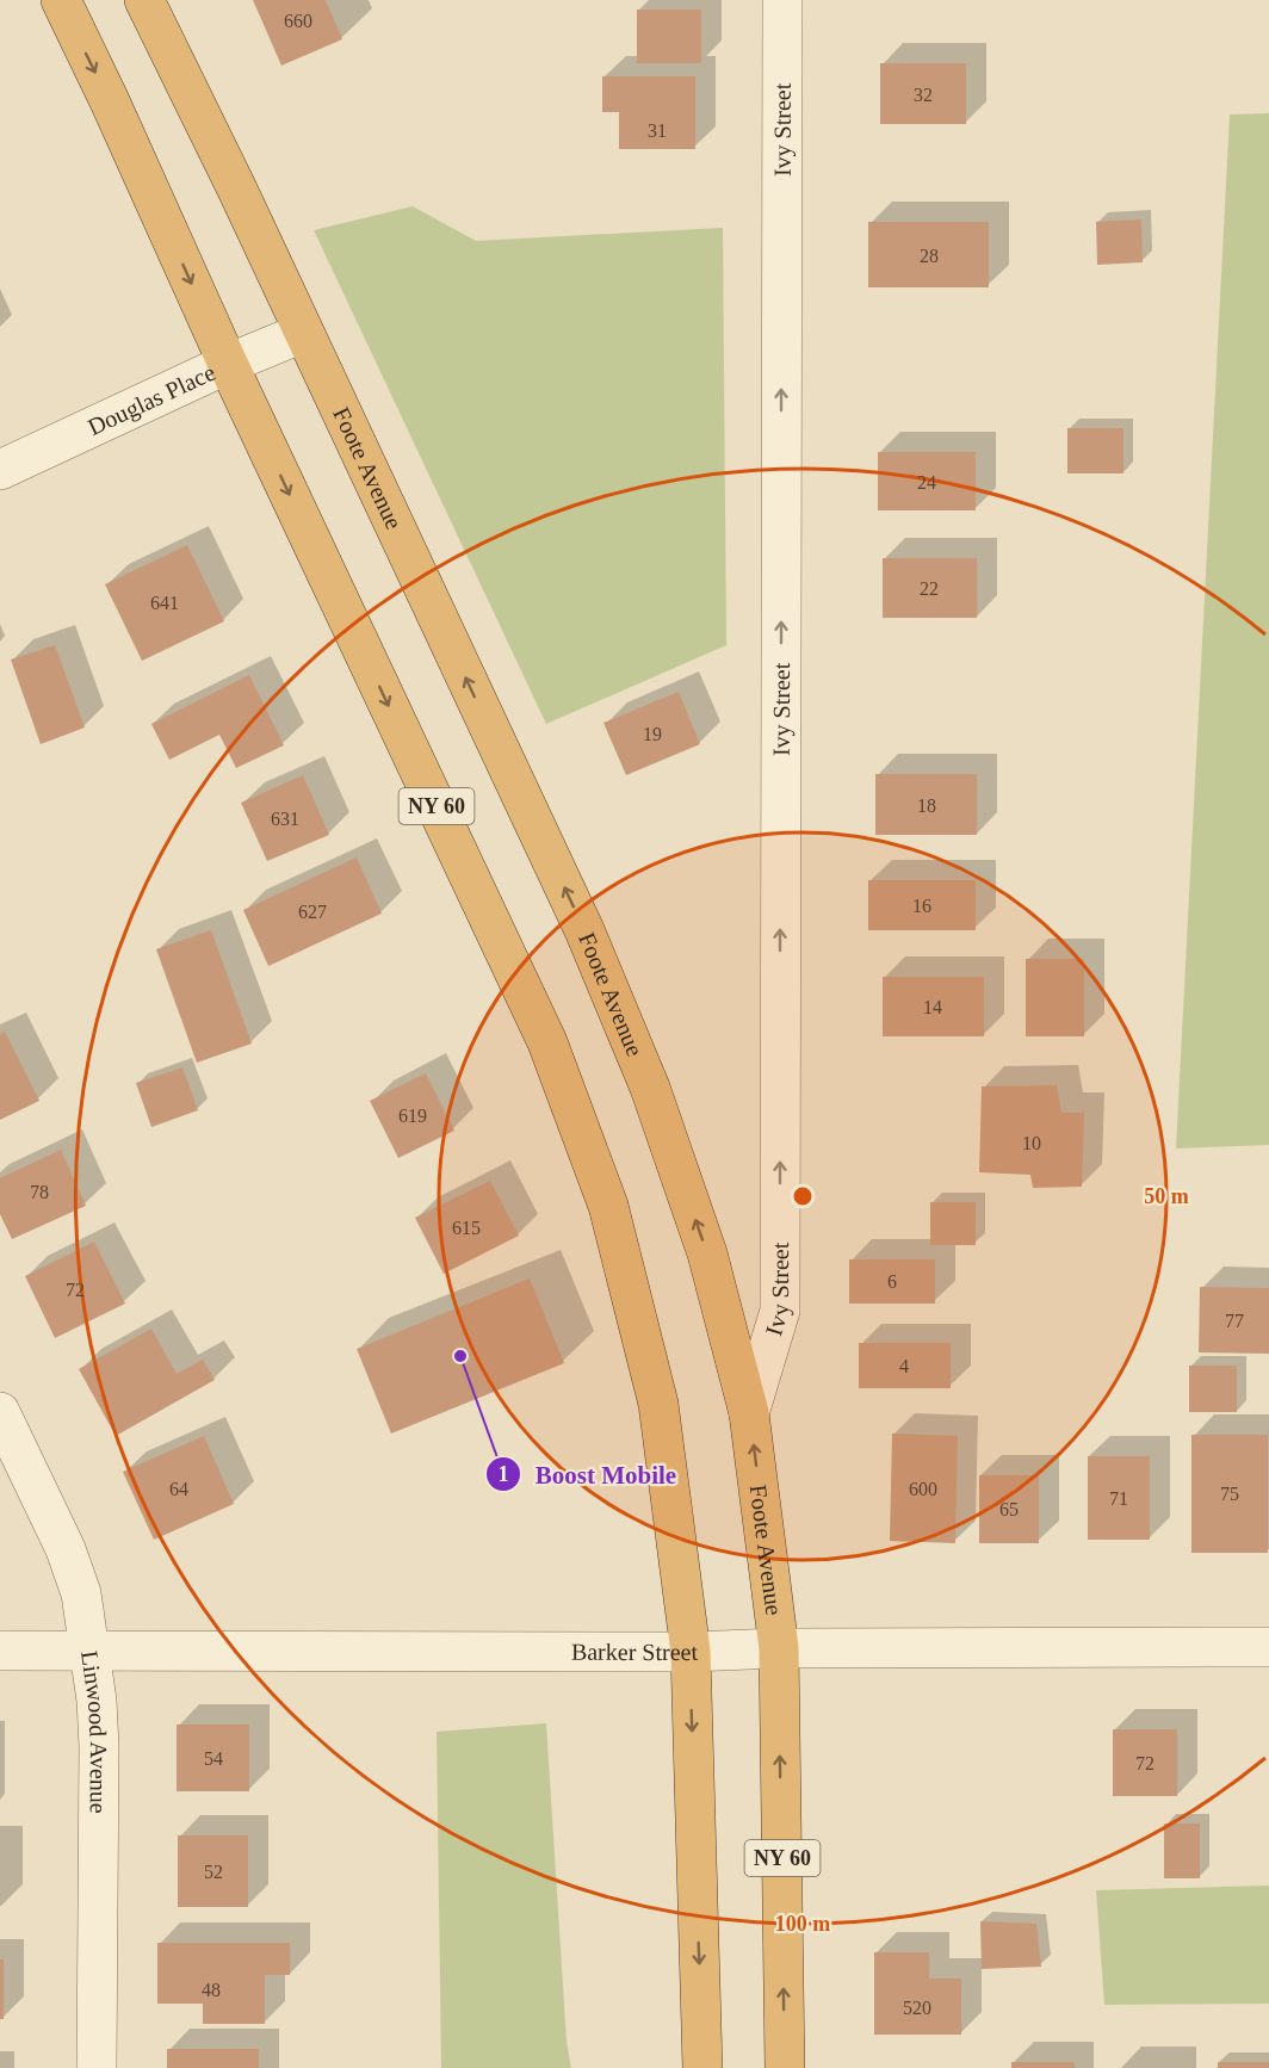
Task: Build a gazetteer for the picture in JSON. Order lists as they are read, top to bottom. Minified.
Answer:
{"streets":{"highway":["Foote Avenue","NY 60"],"street":["Ivy Street","Douglas Place","Barker Street","Linwood Avenue"]},"crossings":[["Ivy Street","Foote Avenue"],["Douglas Place","Foote Avenue"],["Douglas Place","NY 60"],["Foote Avenue","Barker Street"],["NY 60","Barker Street"],["Barker Street","Linwood Avenue"]],"one_way":["Ivy Street"],"places":["Boost Mobile"],"house_numbers":["660","32","31","28","24","22","641","19","18","631","16","627","14","619","10","78","615","6","72","77","4","64","600","75","71","65","54","72","52","48","520"],"rings":["50 m","100 m"]}
